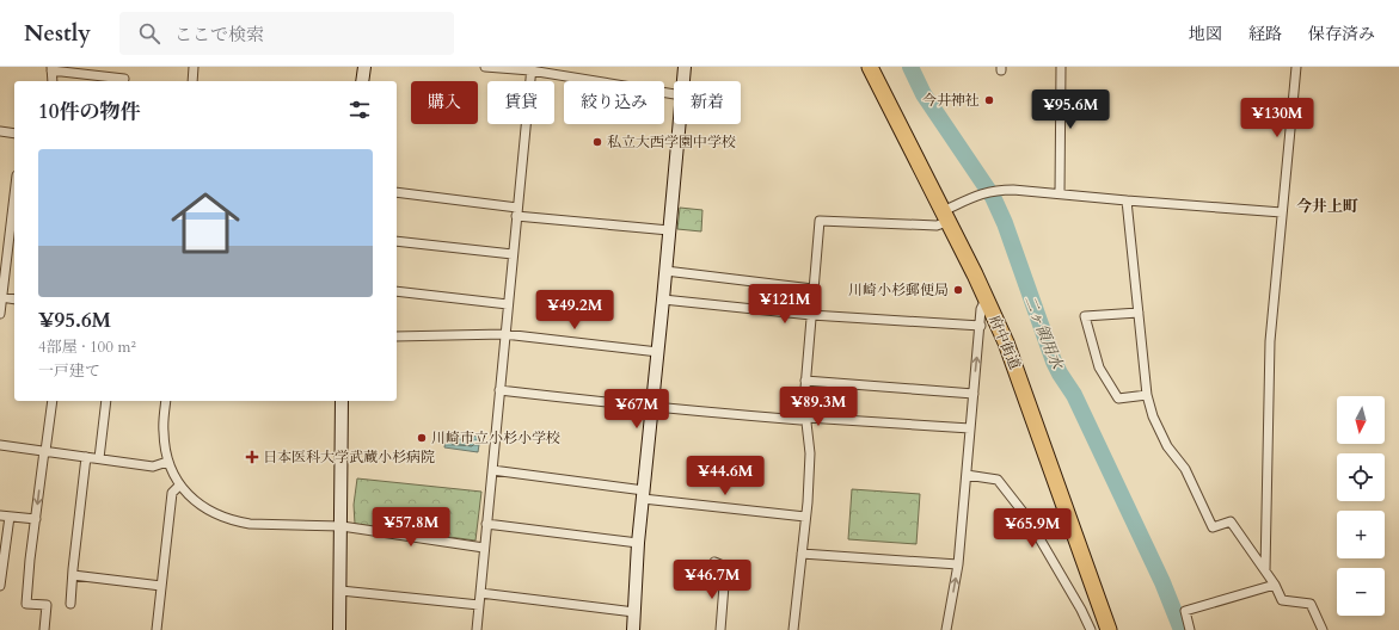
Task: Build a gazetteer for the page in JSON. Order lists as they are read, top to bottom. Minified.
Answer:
{"streets":{"highway":["府中街道"]},"districts":["今井上町"],"water":["二ヶ領用水"],"places":{"other":["今井神社","私立大西学園中学校","川崎小杉郵便局","川崎市立小杉小学校"],"health":["日本医科大学武蔵小杉病院"]},"north":"bottom","page":{"header":"Nestly","search":"ここで検索","nav":["地図","経路","保存済み"],"chip":["購入","賃貸","絞り込み","新着"],"heading":"10件の物件","price":["¥95.6M","¥130M","¥121M","¥49.2M","¥89.3M","¥67M","¥44.6M","¥57.8M","¥65.9M","¥46.7M"],"list":[{"name":"¥95.6M","note":"4部屋 · 100 m² · 一戸建て"}],"map_buttons":["+","−"]}}
